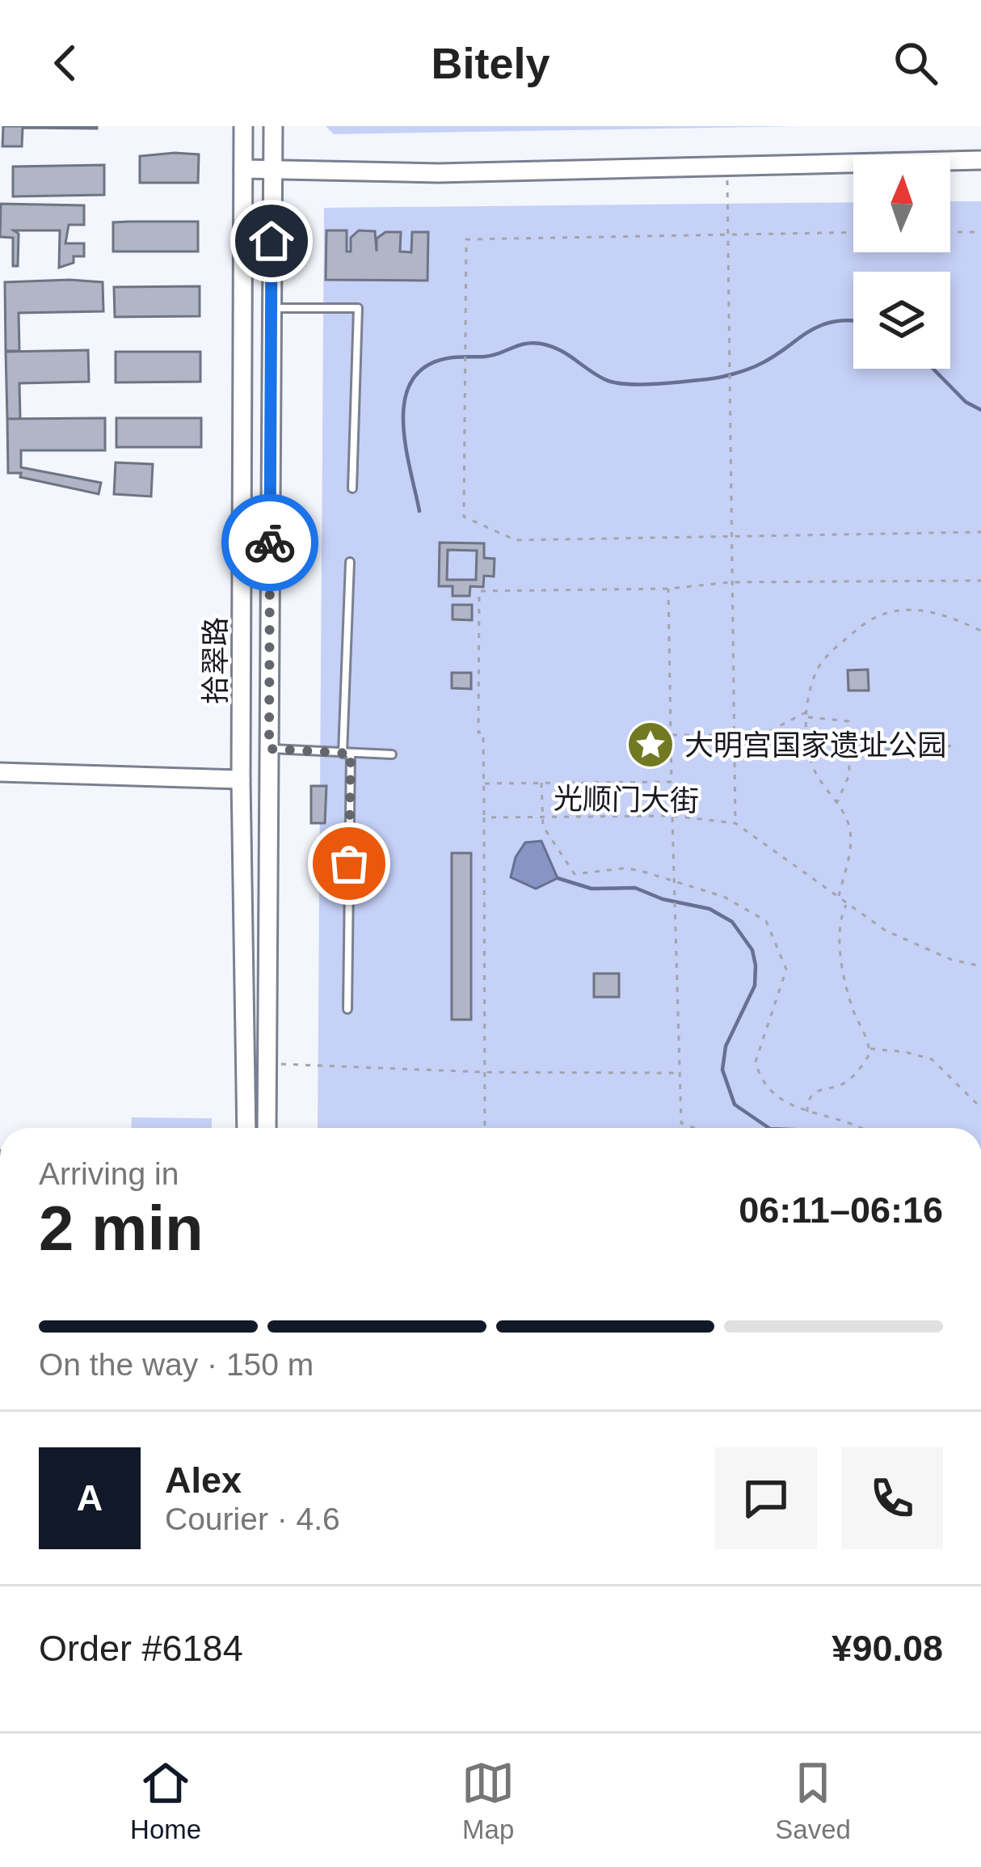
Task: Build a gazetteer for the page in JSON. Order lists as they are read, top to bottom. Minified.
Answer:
{"streets":{"main road":["拾翠路"],"path":["光顺门大街"]},"places":{"place":["大明宫国家遗址公园"]},"north":"top","page":{"header":"Bitely","heading":["2 min","Arriving in","06:11–06:16"],"panel":["Alex","Courier · 4.6","Order #6184","¥90.08"],"bar":"On the way · 150 m","round":"A","tabs":["Home","Map","Saved"]}}
